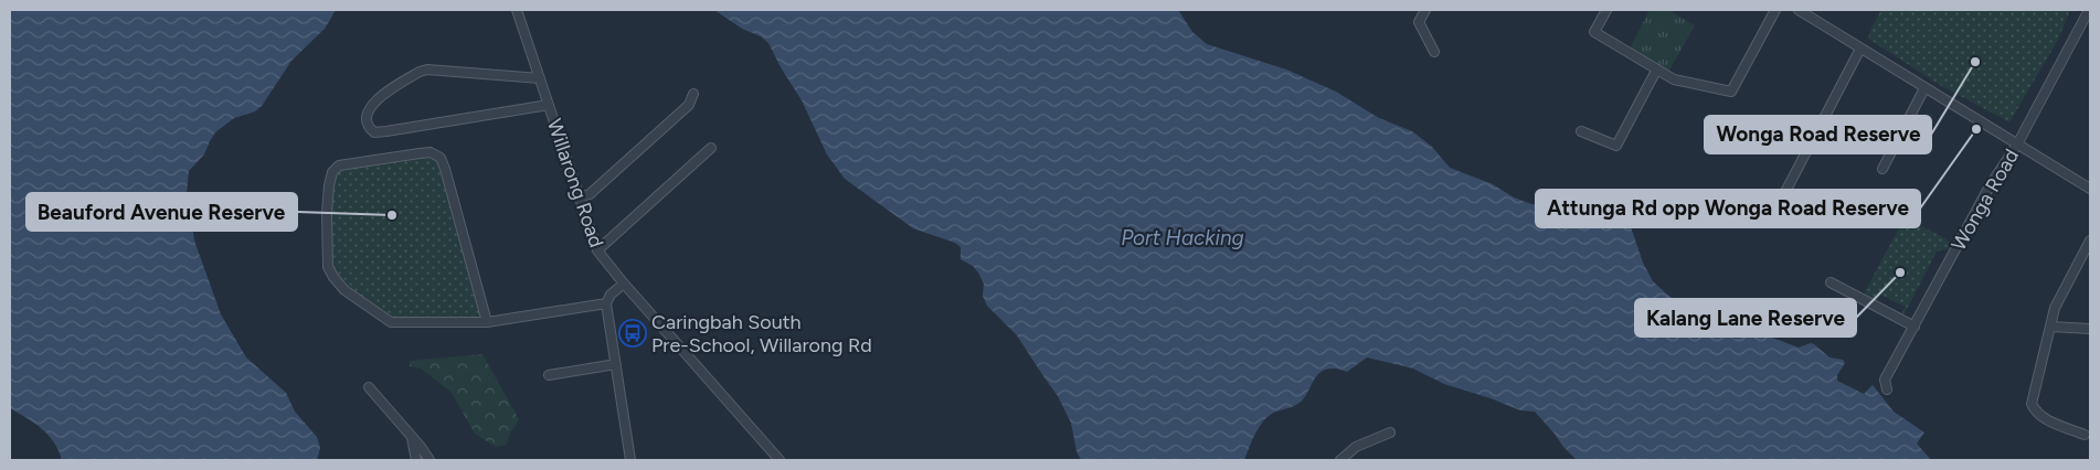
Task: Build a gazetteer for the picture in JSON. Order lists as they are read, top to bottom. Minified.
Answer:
{"streets":{"street":["Willarong Road","Wonga Road"]},"water":["Port Hacking"],"places":{"other":["Wonga Road Reserve","Attunga Rd opp Wonga Road Reserve","Beauford Avenue Reserve","Kalang Lane Reserve"],"bus stop":["Caringbah South Pre-School, Willarong Rd"]}}
